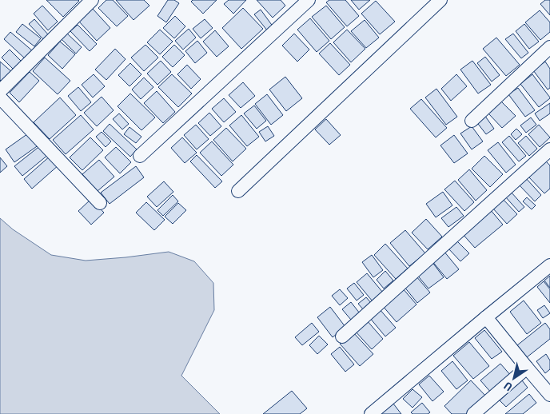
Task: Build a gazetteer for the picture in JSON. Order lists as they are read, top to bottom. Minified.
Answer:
{"north":"bottom left"}
